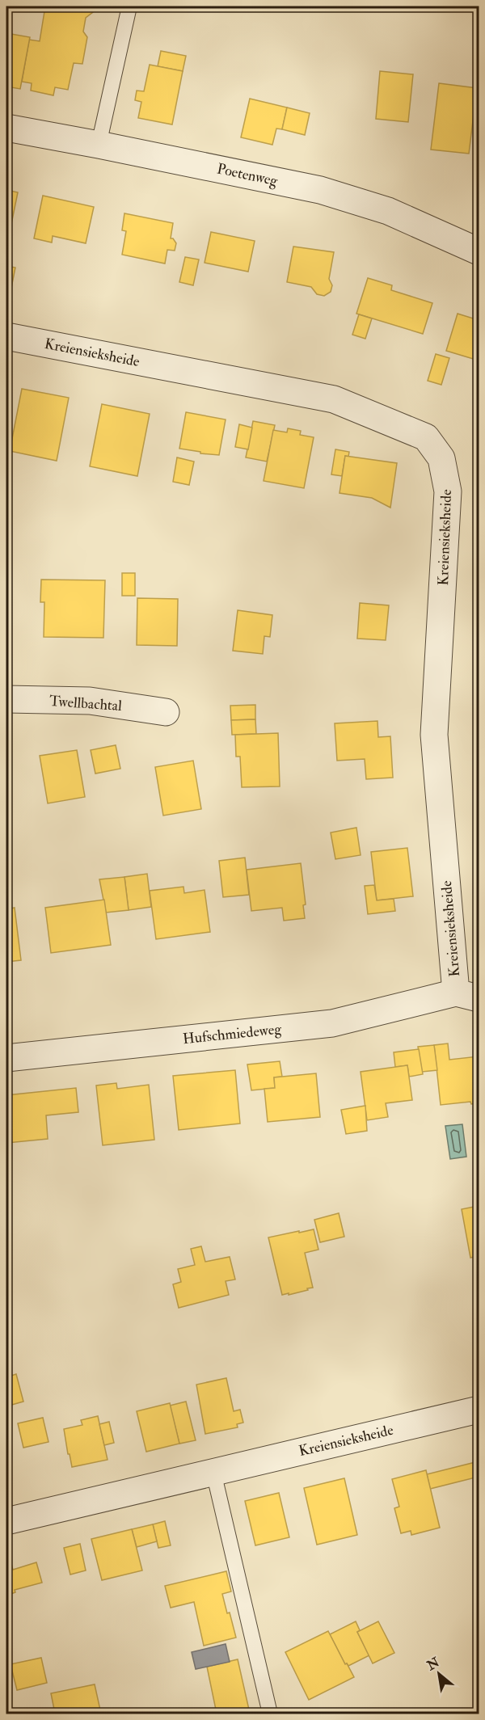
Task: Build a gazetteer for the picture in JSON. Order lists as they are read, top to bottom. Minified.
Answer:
{"streets":{"street":["Poetenweg","Kreiensieksheide","Twellbachtal","Hufschmiedeweg"]},"crossings":[["Kreiensieksheide","Hufschmiedeweg"]],"north":"top left"}
